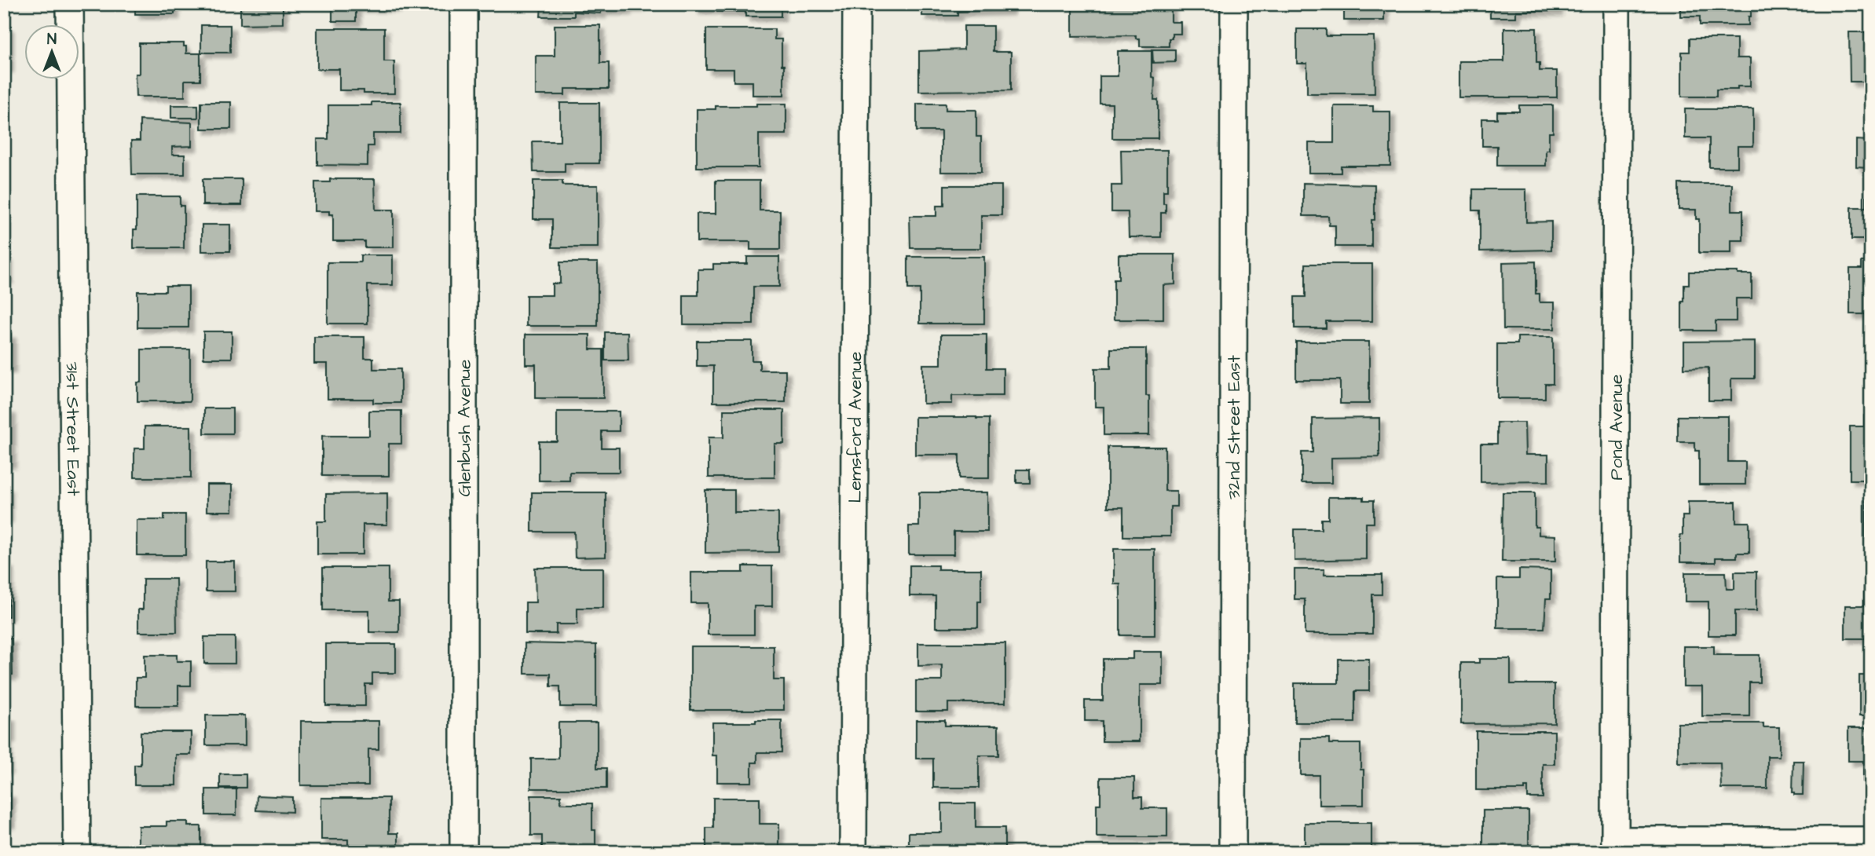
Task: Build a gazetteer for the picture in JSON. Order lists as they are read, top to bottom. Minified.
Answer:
{"streets":{"street":["31st Street East","Glenbush Avenue","Lemsford Avenue","32nd Street East","Pond Avenue"]},"north":"top"}
